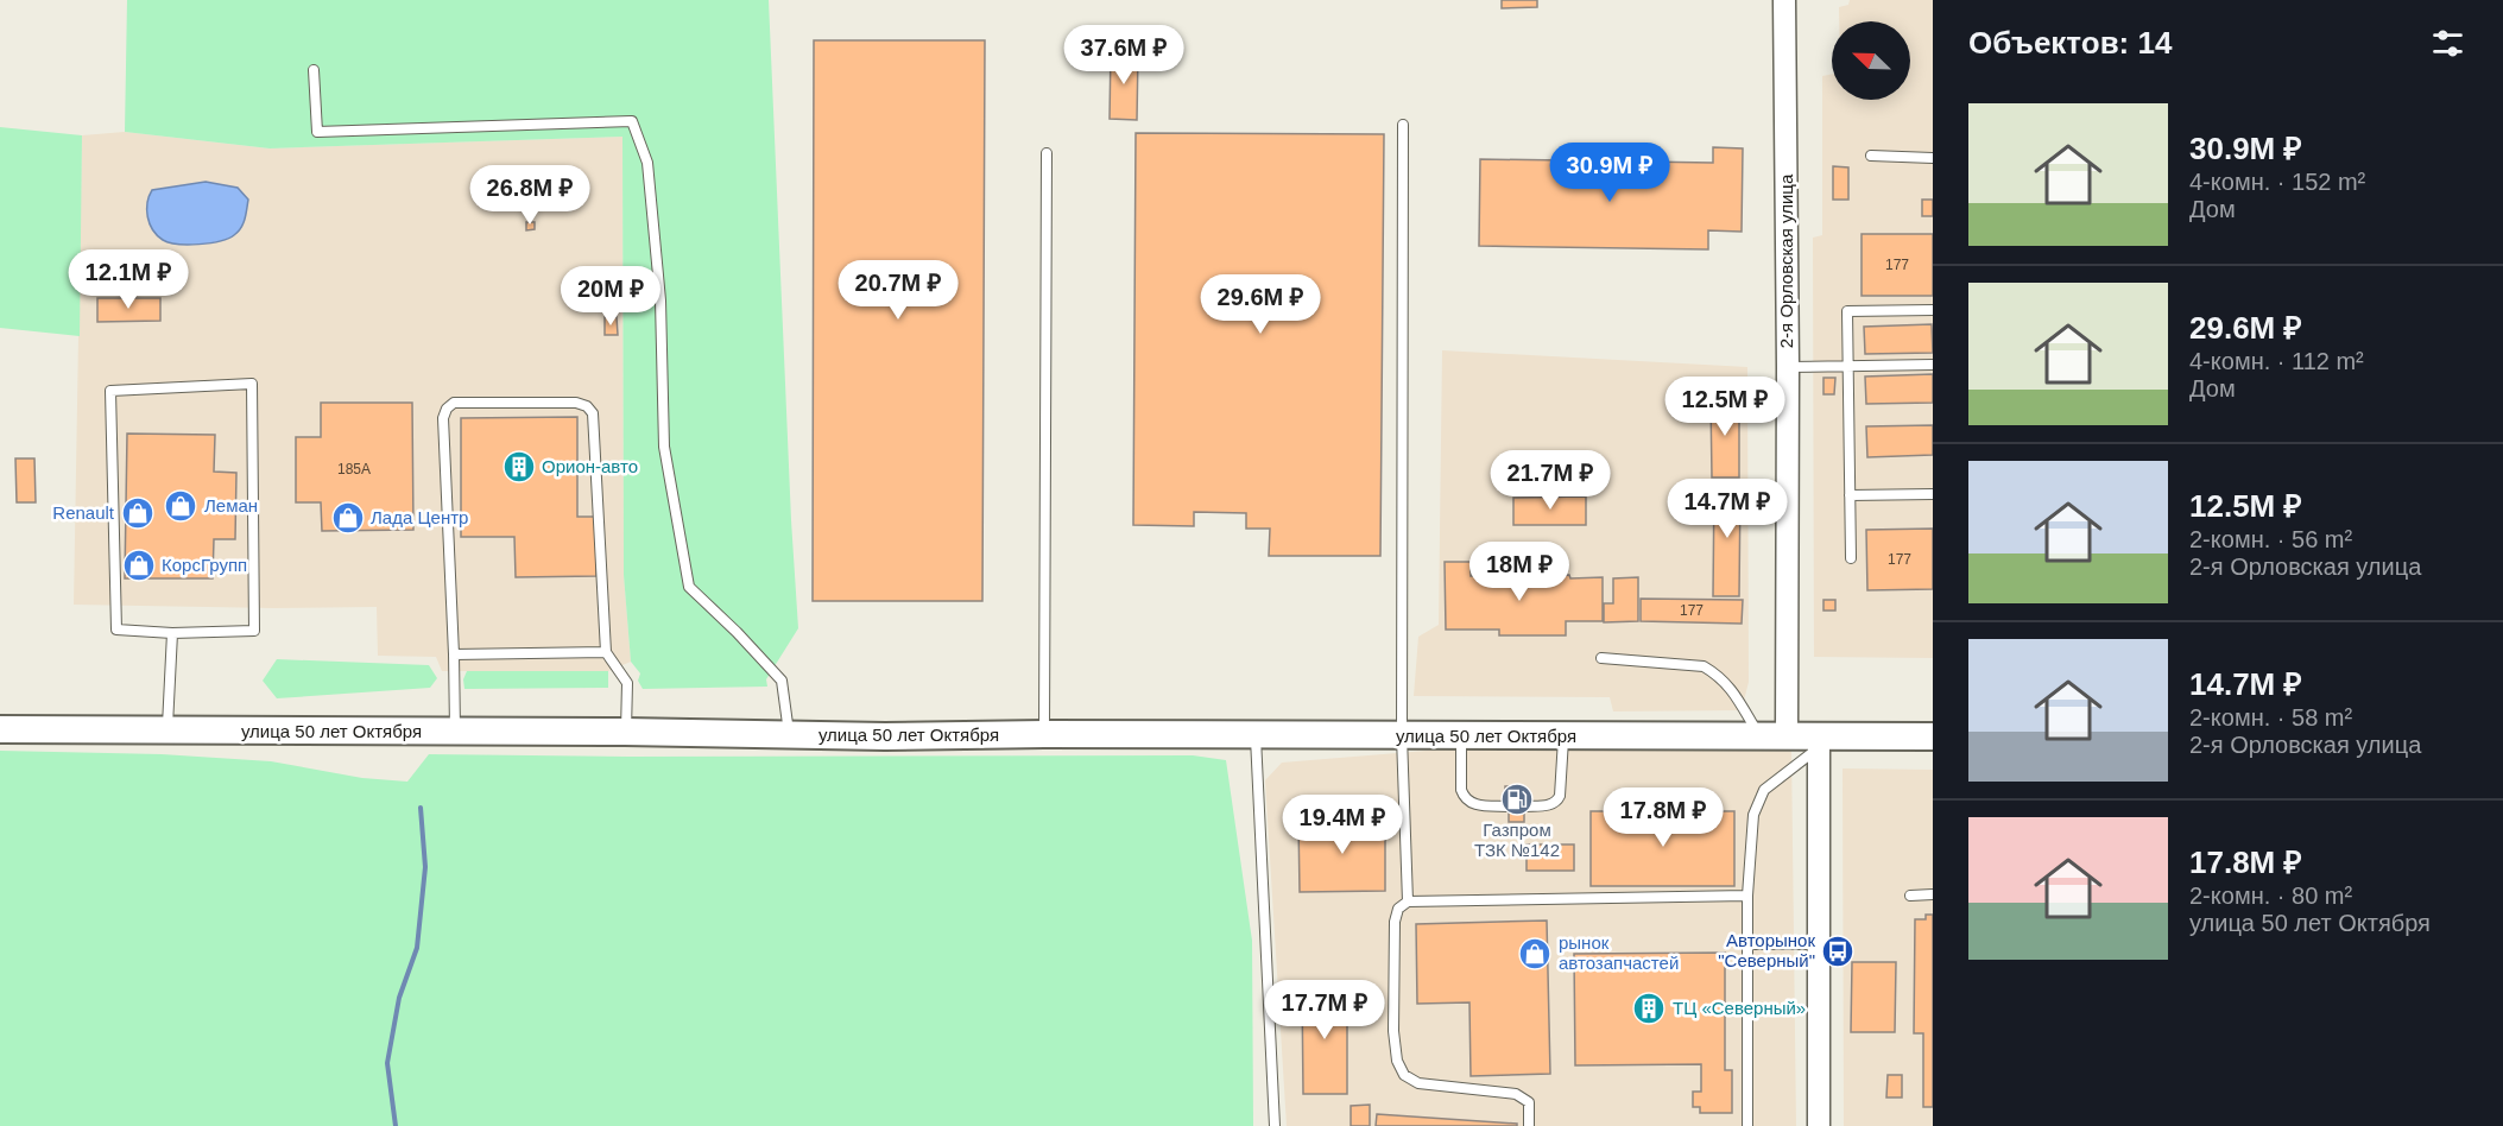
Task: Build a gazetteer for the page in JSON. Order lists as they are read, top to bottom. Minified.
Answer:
{"streets":{"main road":["улица 50 лет Октября"],"street":["2-я Орловская улица"]},"crossings":[["2-я Орловская улица","улица 50 лет Октября"]],"places":{"building":["Орион-авто","ТЦ «Северный»"],"shop":["Леман","Renault","Лада Центр","КорсГрупп","рынок автозапчастей"],"fuel station":["Газпром ТЗК №142"],"bus stop":["Авторынок \"Северный\""]},"house_numbers":["177","185А","177","177"],"north":"top left","page":{"heading":"Объектов: 14","price":["37.6M ₽","30.9M ₽","26.8M ₽","12.1M ₽","20.7M ₽","20M ₽","29.6M ₽","12.5M ₽","21.7M ₽","14.7M ₽","18M ₽","17.8M ₽","19.4M ₽","17.7M ₽"],"list":[{"name":"30.9M ₽","note":"4-комн. · 152 m² · Дом"},{"name":"29.6M ₽","note":"4-комн. · 112 m² · Дом"},{"name":"12.5M ₽","note":"2-комн. · 56 m² · 2-я Орловская улица"},{"name":"14.7M ₽","note":"2-комн. · 58 m² · 2-я Орловская улица"},{"name":"17.8M ₽","note":"2-комн. · 80 m² · улица 50 лет Октября"}]}}
